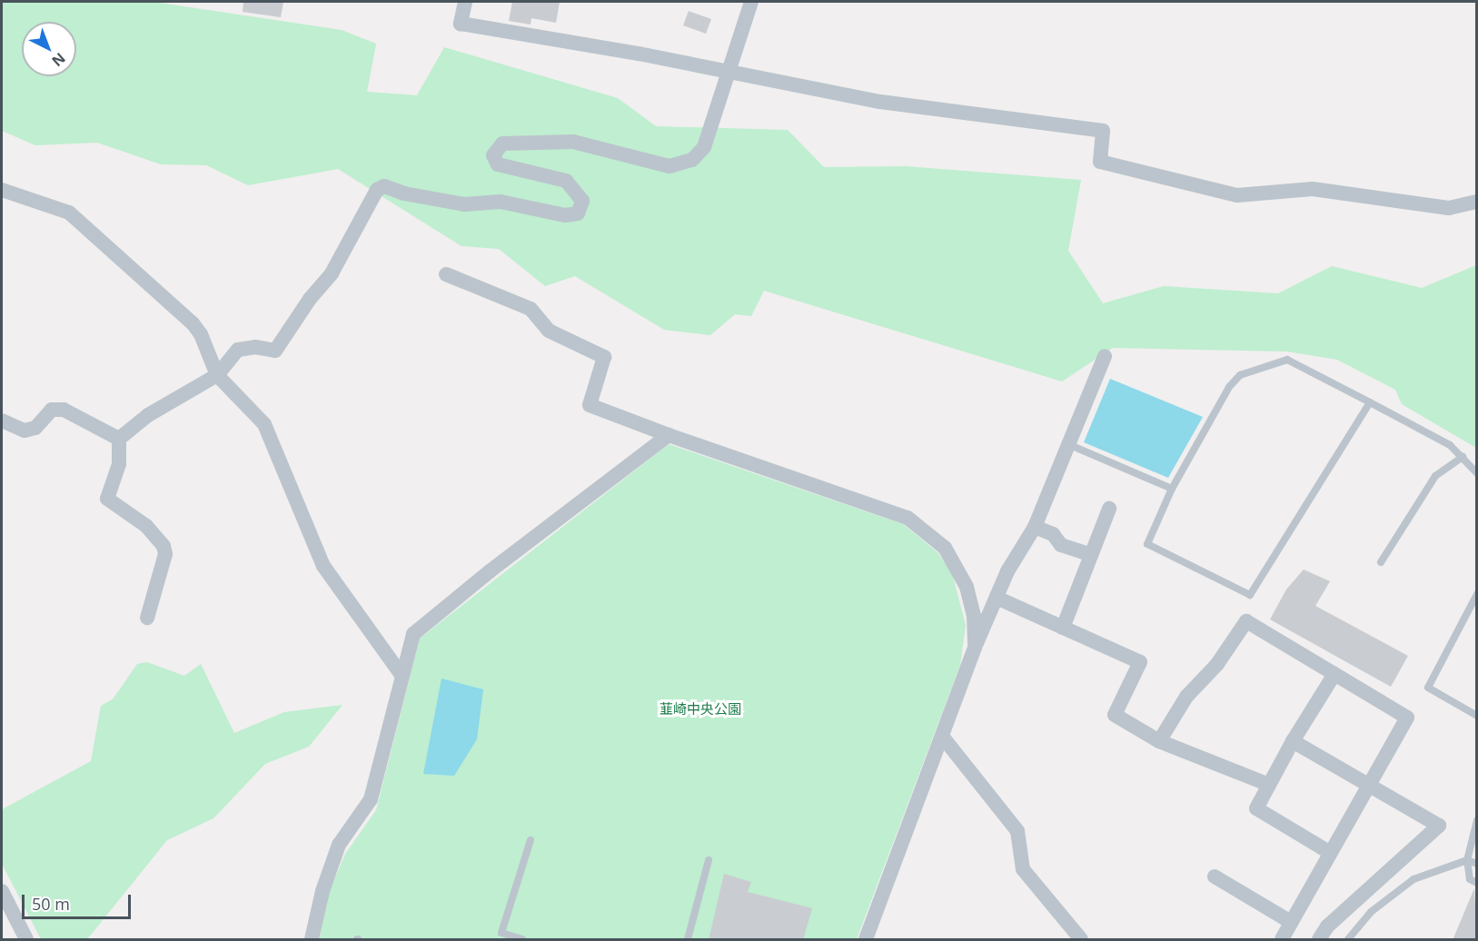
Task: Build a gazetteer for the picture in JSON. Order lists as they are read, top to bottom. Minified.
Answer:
{"parks":["韮崎中央公園"],"scale_bar":"50 m","north":"bottom right"}
